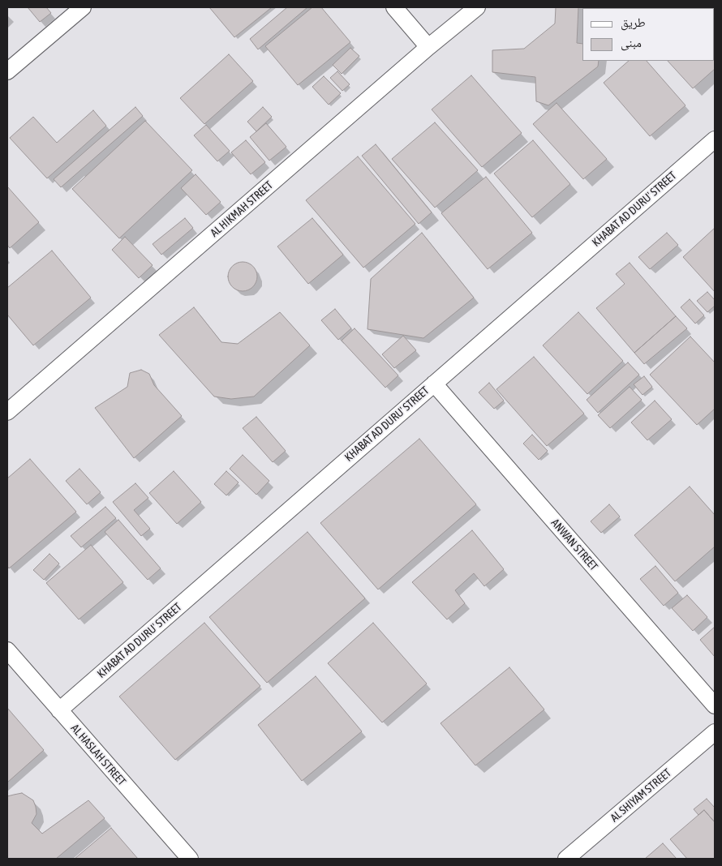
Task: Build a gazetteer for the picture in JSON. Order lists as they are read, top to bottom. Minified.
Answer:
{"streets":{"street":["AL HIKMAH STREET","KHABAT AD DURU' STREET","ANWAN STREET","AL HASLAH STREET","AL SHIYAM STREET"]},"crossings":[["KHABAT AD DURU' STREET","ANWAN STREET"],["KHABAT AD DURU' STREET","AL HASLAH STREET"]],"legend":["طريق","مبنى"]}
